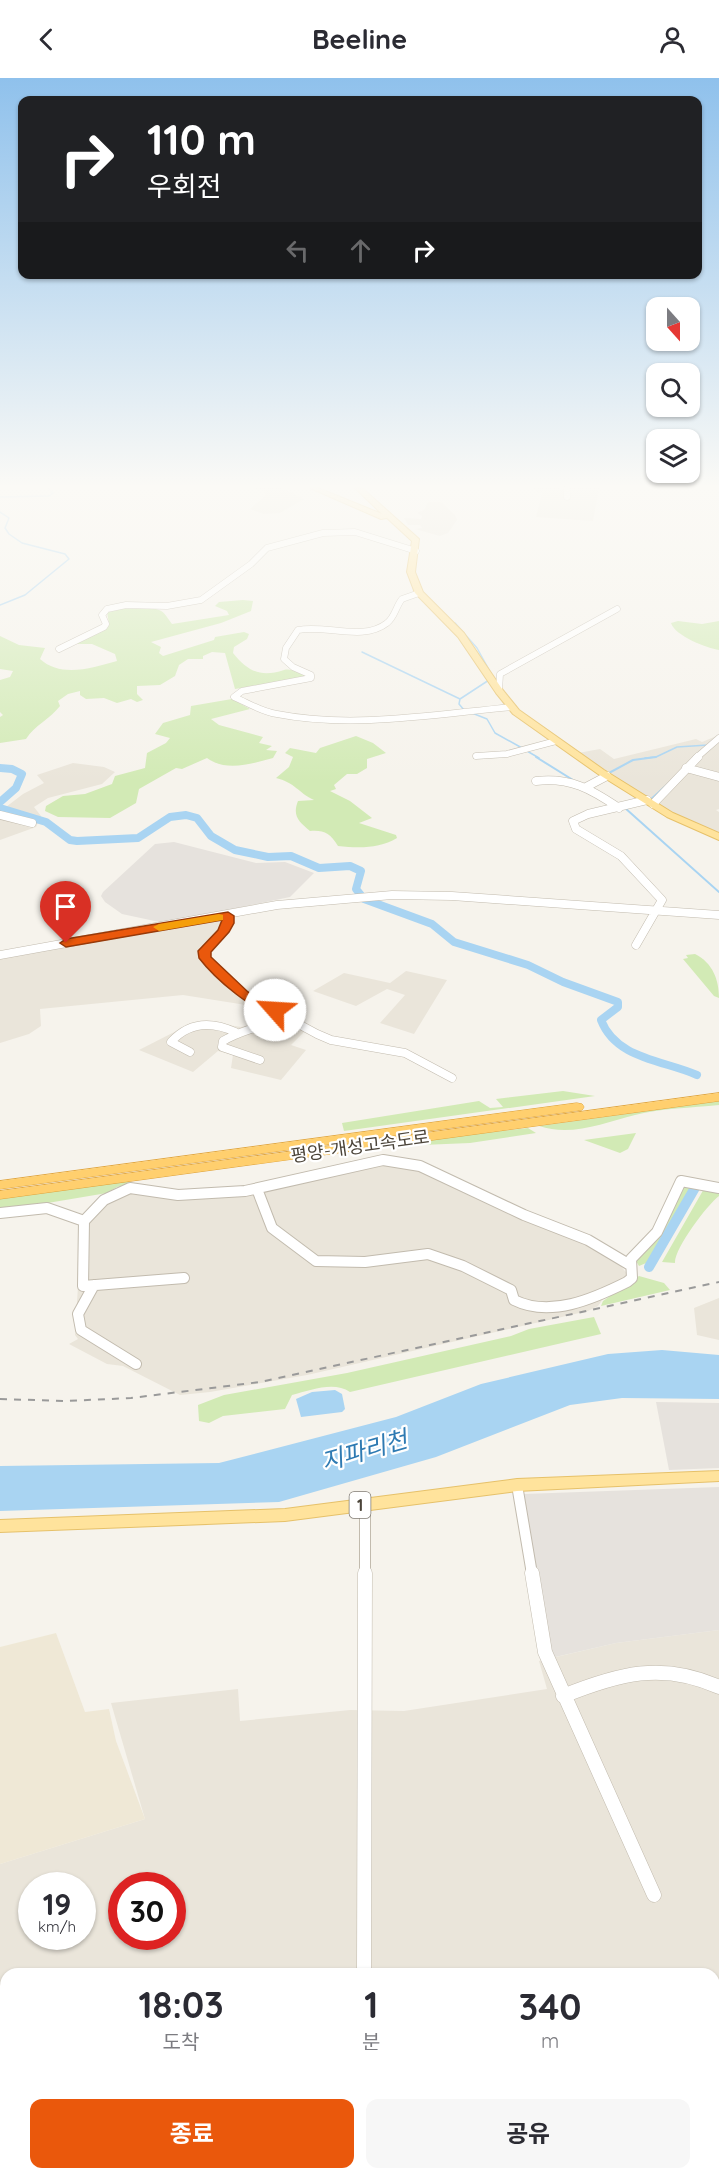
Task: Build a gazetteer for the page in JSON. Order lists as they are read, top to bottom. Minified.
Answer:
{"streets":{"highway":["평양-개성고속도로"],"main road":["1"]},"water":["지파리천"],"north":"bottom","page":{"header":"Beeline","turn":["110 m","우회전"],"speed":"19 km/h","limit":"30","eta":["18:03","도착","1","분","340","m"],"buttons":["종료","공유"]}}
